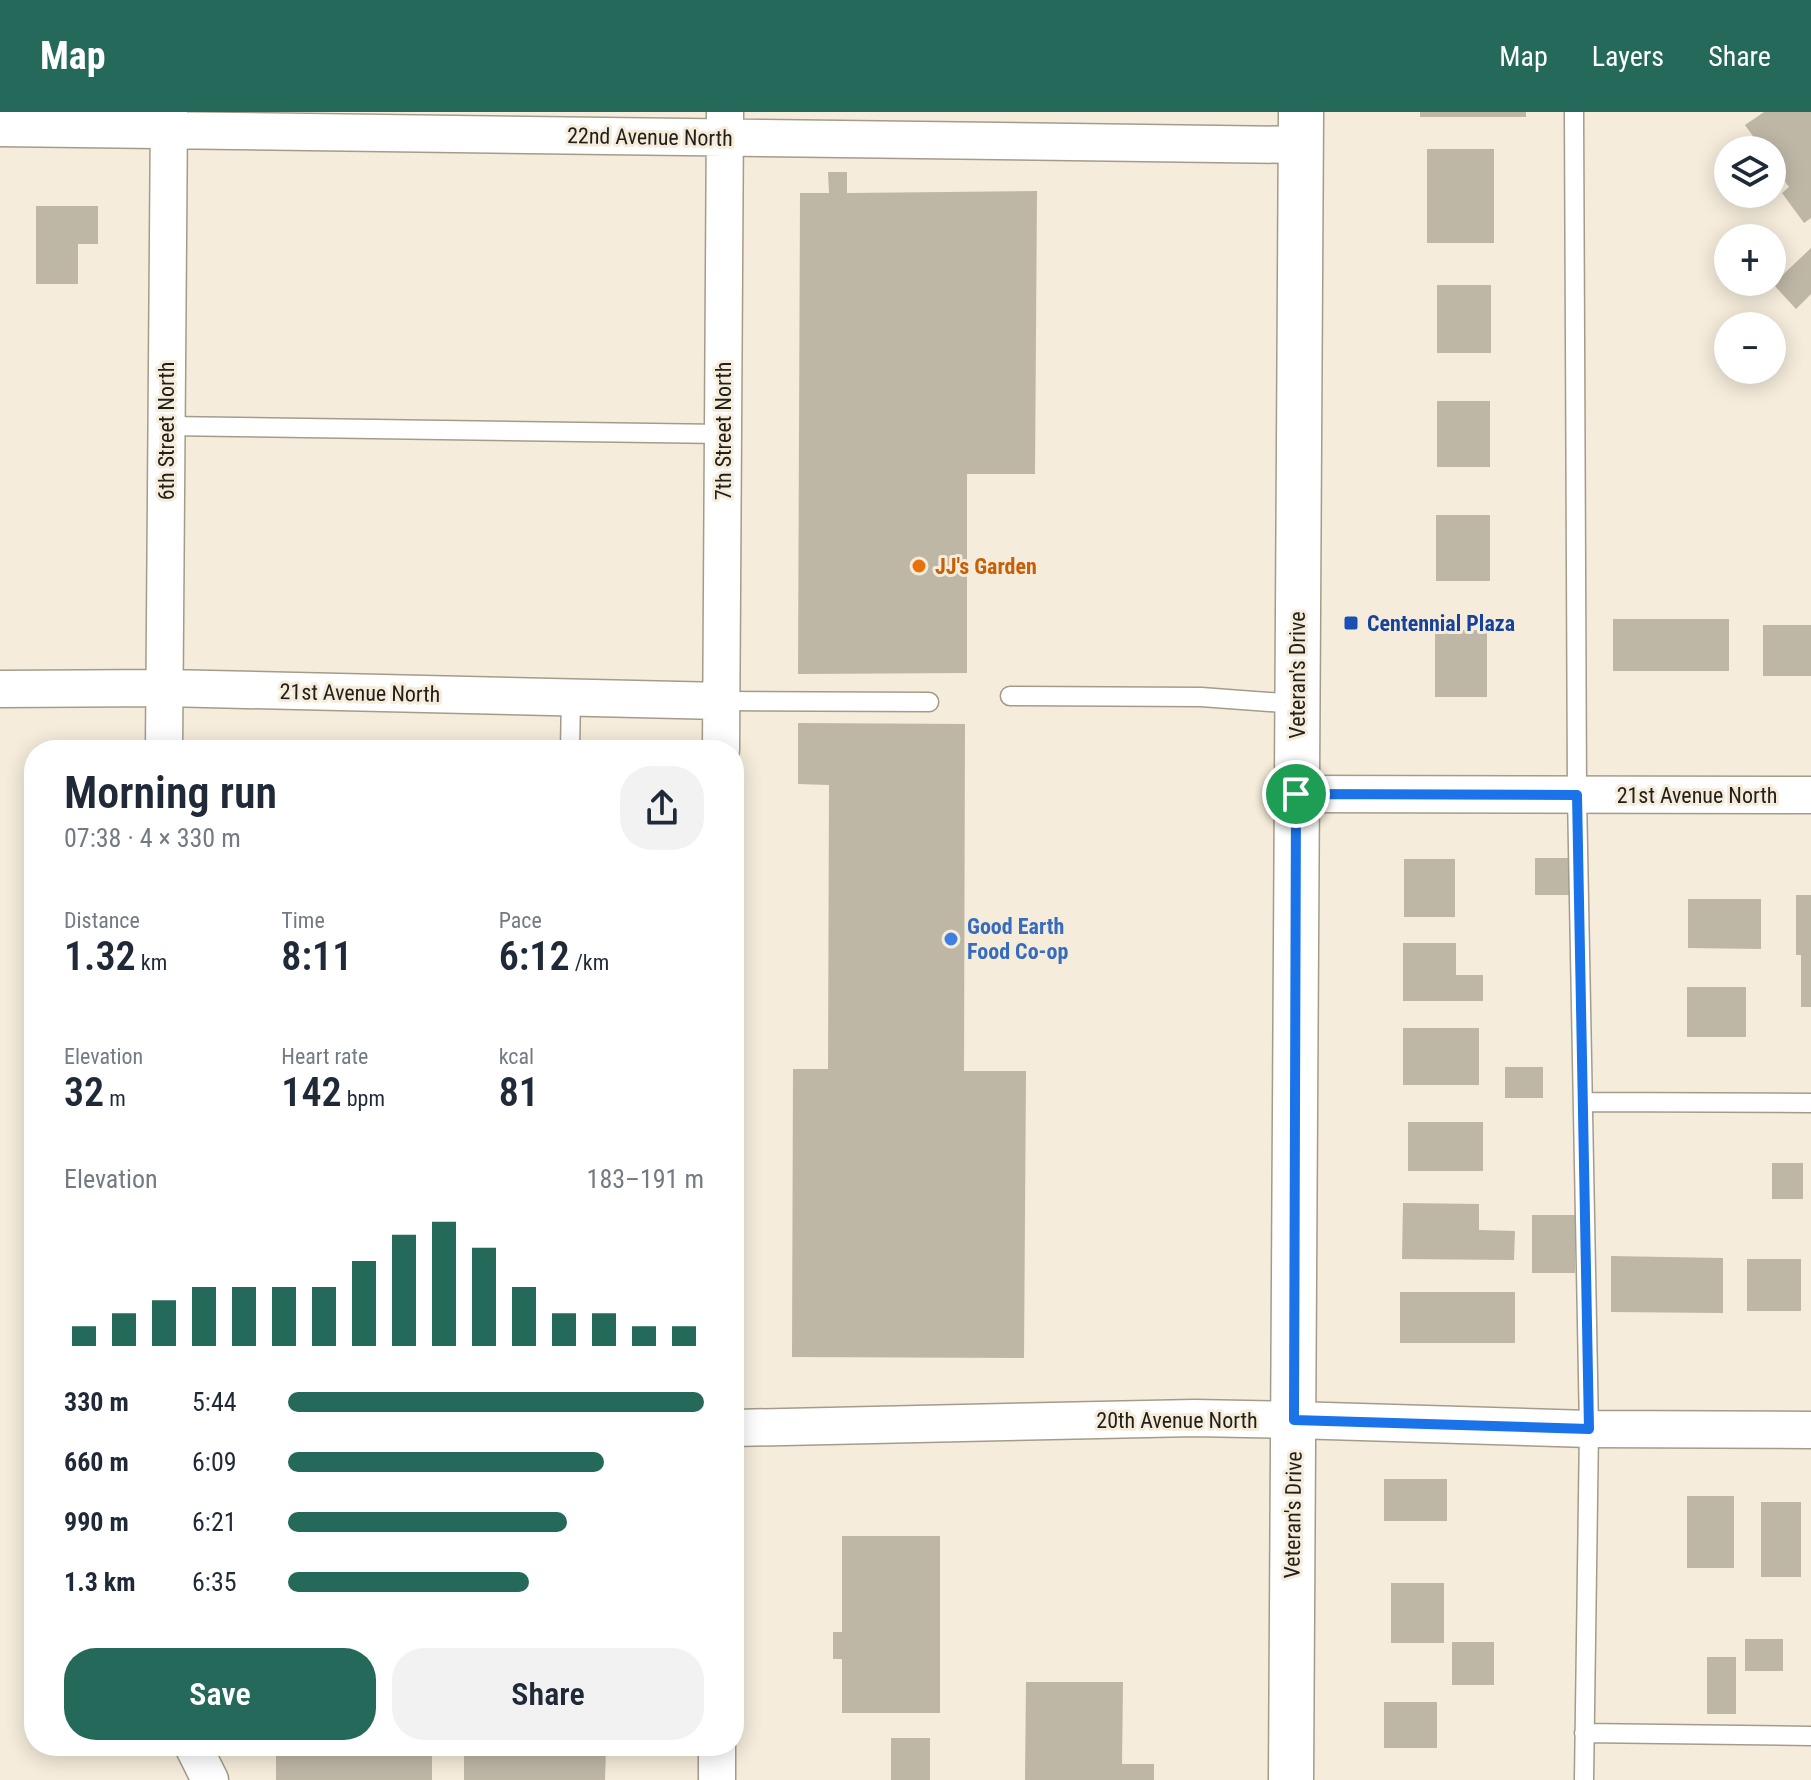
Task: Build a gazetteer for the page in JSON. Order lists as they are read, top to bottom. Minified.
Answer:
{"streets":{"street":["22nd Avenue North","6th Street North","7th Street North","Veteran's Drive","21st Avenue North","20th Avenue North"]},"crossings":[["22nd Avenue North","6th Street North"],["22nd Avenue North","7th Street North"],["22nd Avenue North","Veteran's Drive"],["6th Street North","21st Avenue North"],["7th Street North","21st Avenue North"],["Veteran's Drive","21st Avenue North"],["Veteran's Drive","20th Avenue North"]],"places":{"other":["JJ's Garden","Good Earth Food Co-op"],"transit":["Centennial Plaza"]},"page":{"header":"Map","nav":["Map","Layers","Share"],"map_buttons":["+","−"],"heading":["Morning run","07:38 · 4 × 330 m"],"stats":[["Distance","1.32 km"],["Time","8:11"],["Pace","6:12 /km"],["Elevation","32 m"],["Heart rate","142 bpm"],["kcal","81"]],"chart":["Elevation","183–191 m"],"list":[{"name":"330 m","note":"5:44"},{"name":"660 m","note":"6:09"},{"name":"990 m","note":"6:21"},{"name":"1.3 km","note":"6:35"}],"buttons":["Save","Share"]}}
